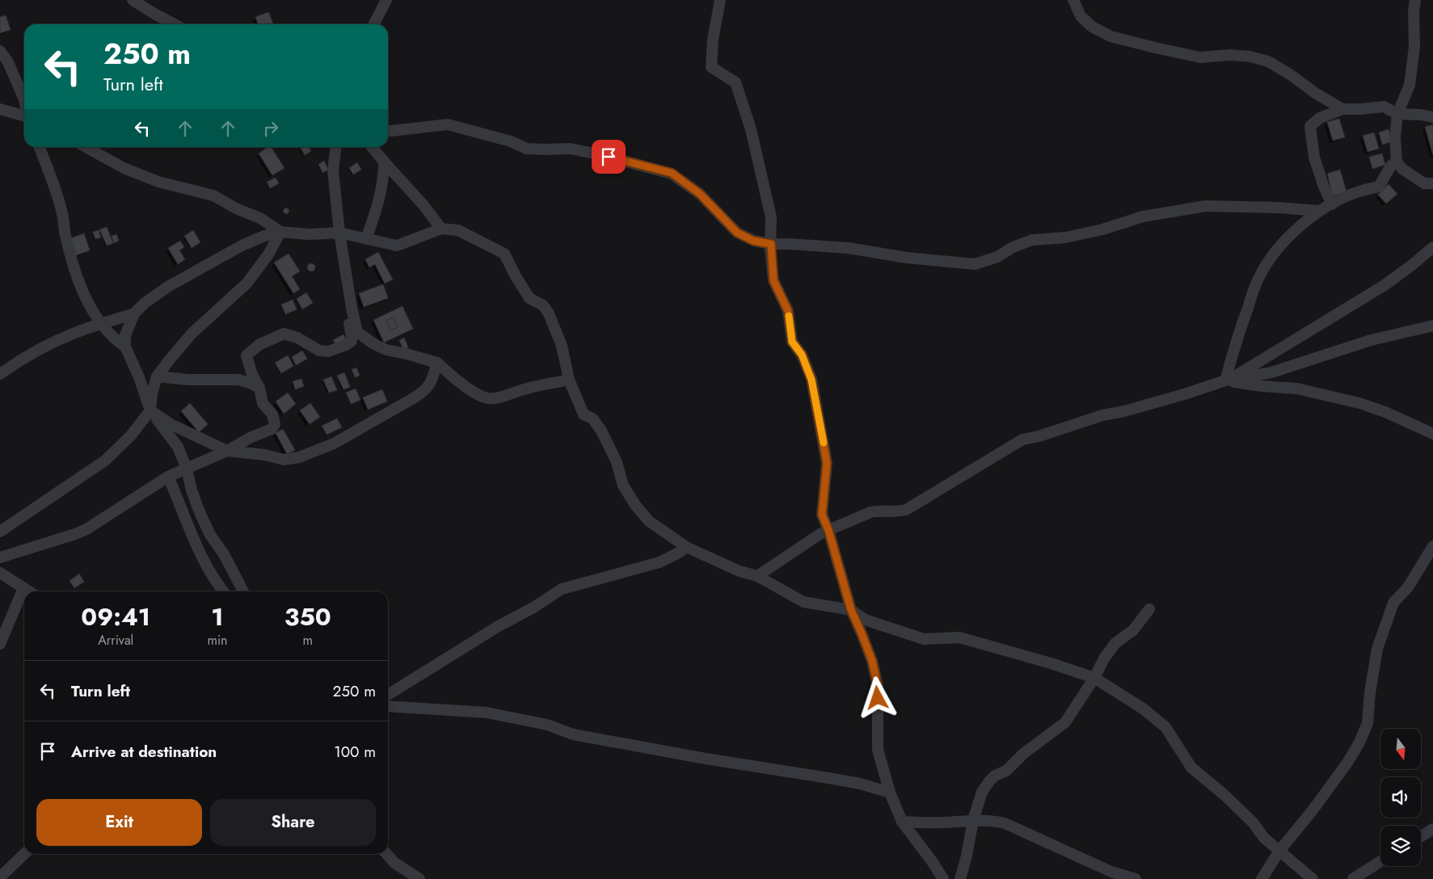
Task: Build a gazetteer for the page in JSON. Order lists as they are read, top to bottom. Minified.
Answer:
{"north":"bottom","page":{"turn":["250 m","Turn left"],"eta":["09:41","Arrival","1","min","350","m"],"list":[{"name":"Turn left","value":"250 m"},{"name":"Arrive at destination","value":"100 m"}],"buttons":["Exit","Share"]}}
